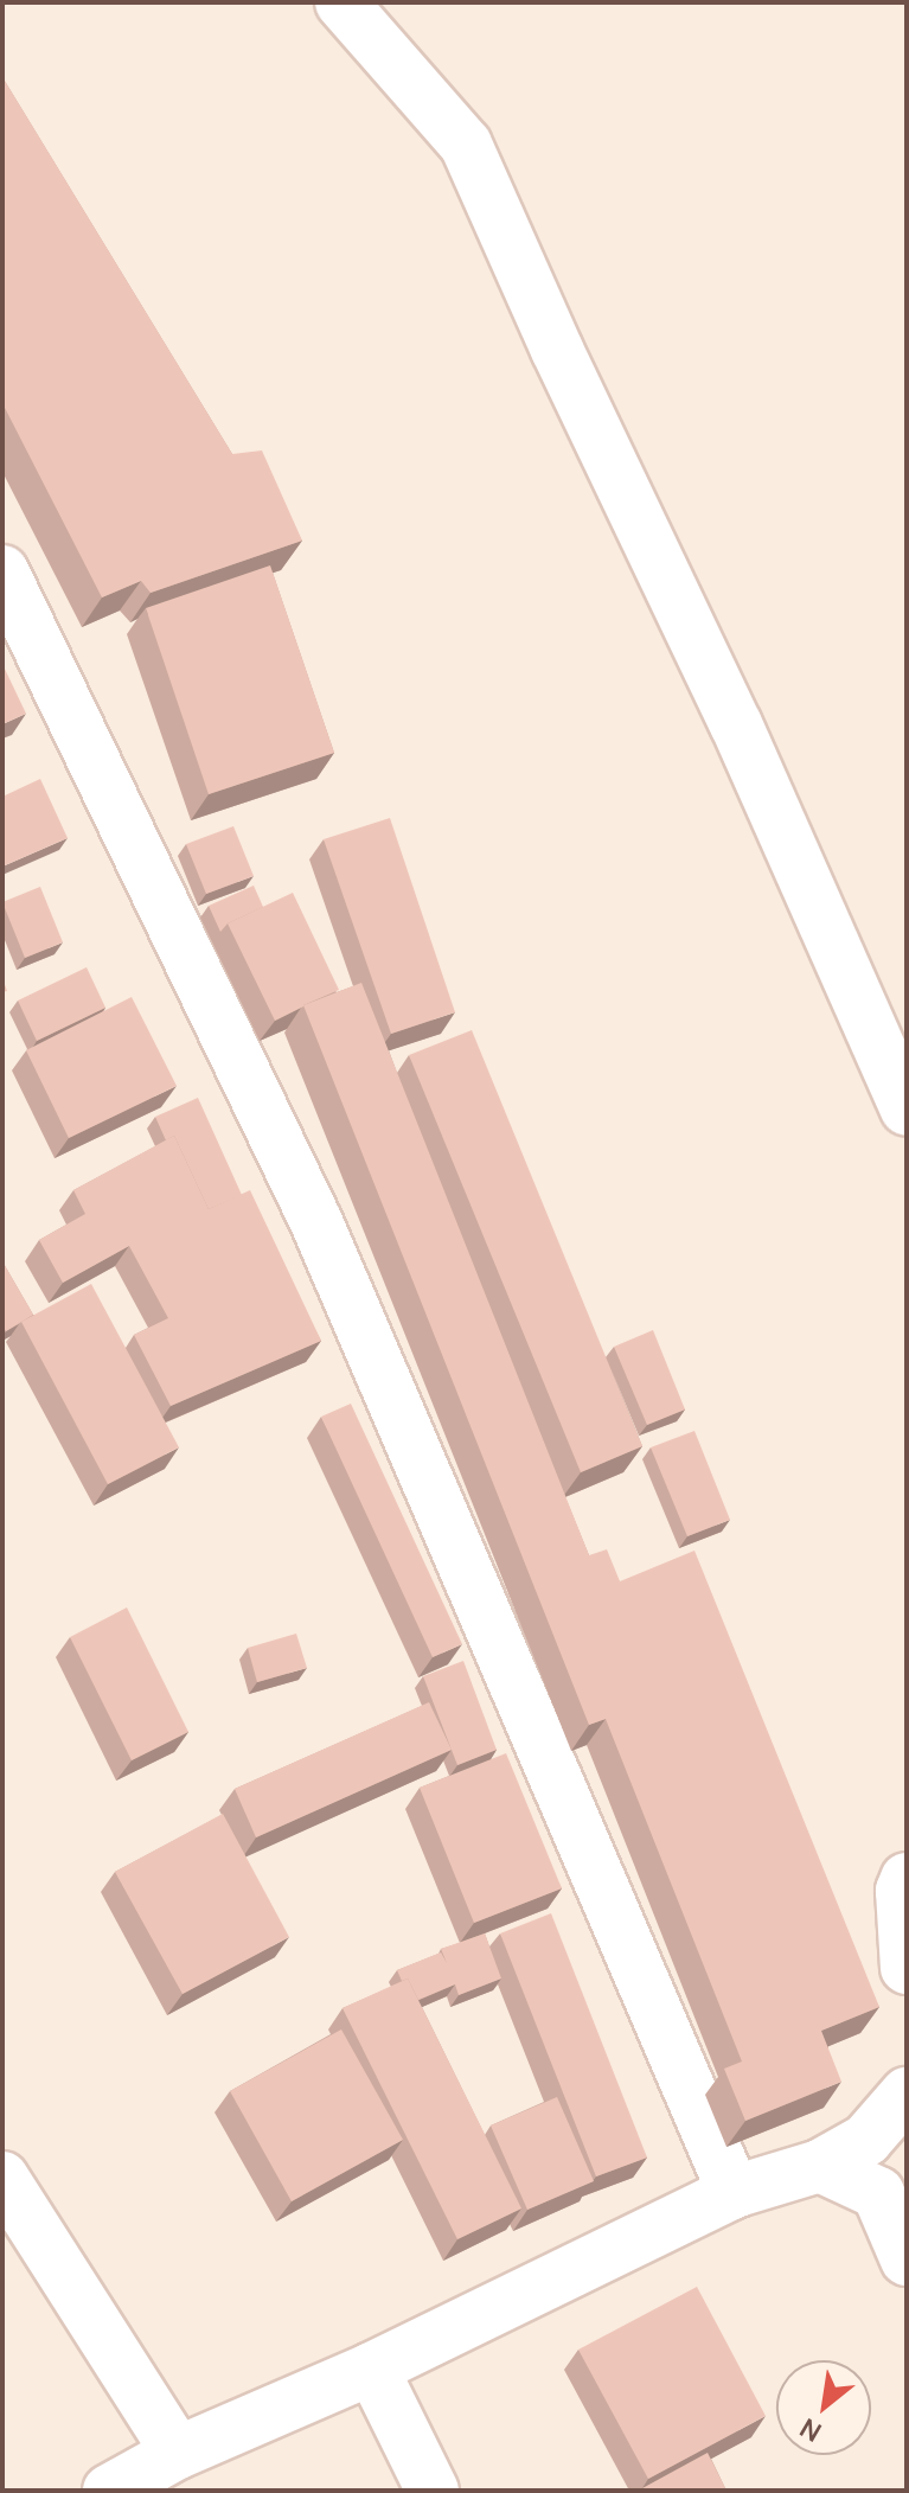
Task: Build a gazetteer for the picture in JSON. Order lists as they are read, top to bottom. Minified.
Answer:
{"north":"bottom left"}
